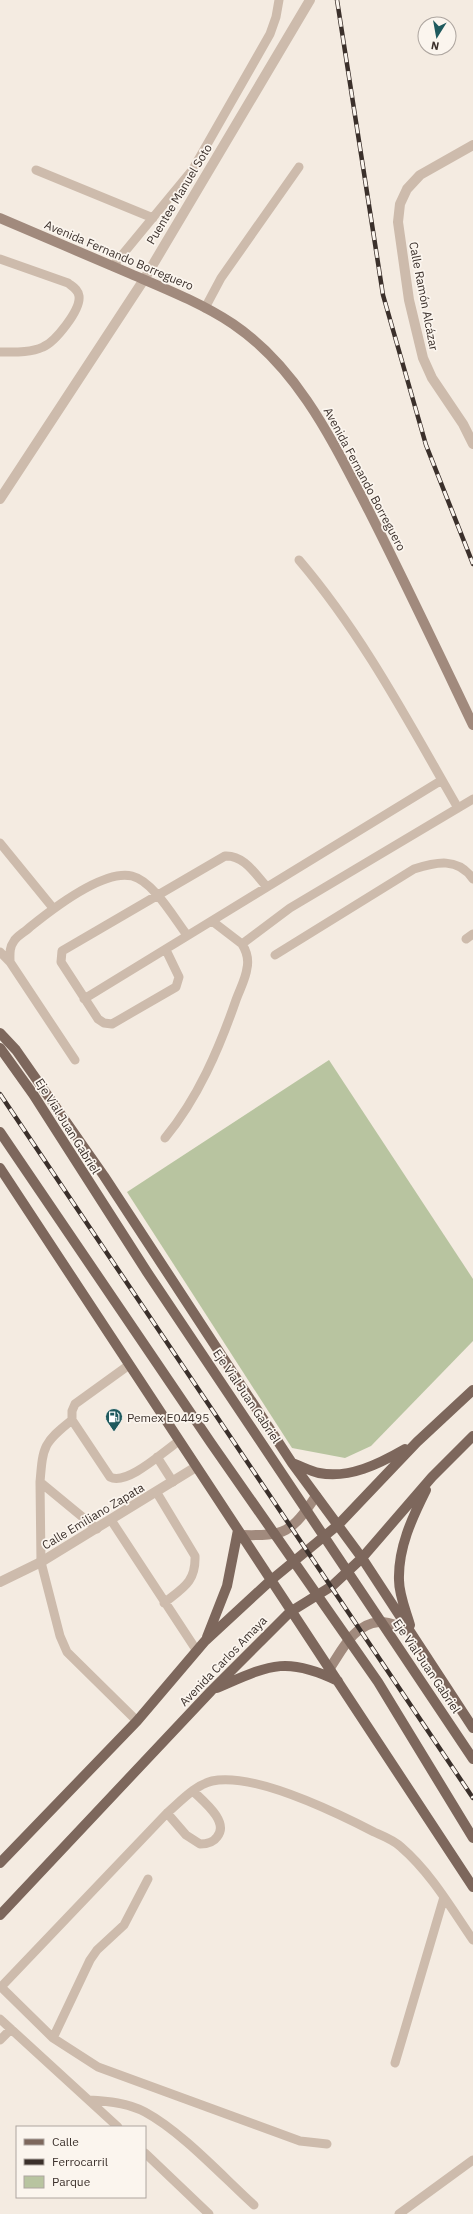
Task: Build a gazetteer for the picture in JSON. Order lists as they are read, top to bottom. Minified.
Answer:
{"streets":{"main road":["Avenida Fernando Borreguero","Eje Vial Juan Gabriel","Avenida Carlos Amaya"],"street":["Puentee Manuel Soto","Calle Ramón Alcázar","Calle Emiliano Zapata"]},"places":{"fuel station":["Pemex E04495"]},"legend":["Calle","Ferrocarril","Parque"],"north":"bottom"}
